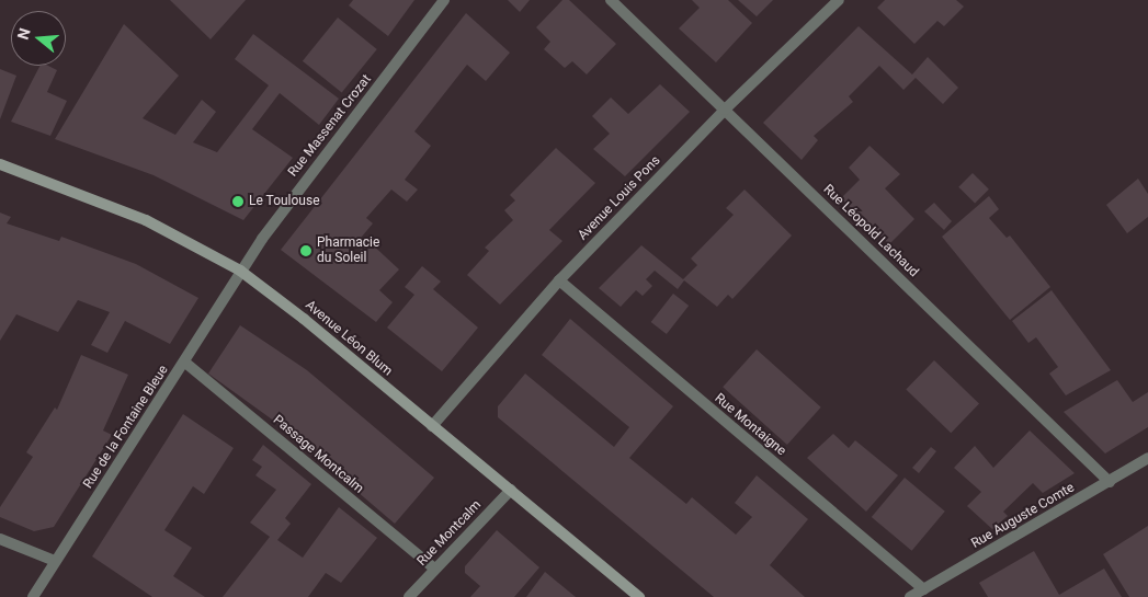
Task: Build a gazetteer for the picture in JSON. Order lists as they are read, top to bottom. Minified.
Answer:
{"streets":{"main road":["Avenue Léon Blum"],"street":["Rue Massenat Crozat","Avenue Louis Pons","Rue Léopold Lachaud","Rue Montaigne","Rue de la Fontaine Bleue","Passage Montcalm","Rue Auguste Comte","Rue Montcalm"]},"crossings":[["Rue Massenat Crozat","Avenue Léon Blum"],["Rue Massenat Crozat","Rue de la Fontaine Bleue"],["Avenue Louis Pons","Rue Léopold Lachaud"],["Avenue Louis Pons","Avenue Léon Blum"],["Avenue Louis Pons","Rue Montaigne"],["Rue Léopold Lachaud","Rue Auguste Comte"],["Avenue Léon Blum","Rue de la Fontaine Bleue"],["Avenue Léon Blum","Rue Montcalm"],["Rue Montaigne","Rue Auguste Comte"],["Rue de la Fontaine Bleue","Passage Montcalm"],["Passage Montcalm","Rue Montcalm"]],"places":["Le Toulouse","Pharmacie du Soleil"],"north":"left"}
